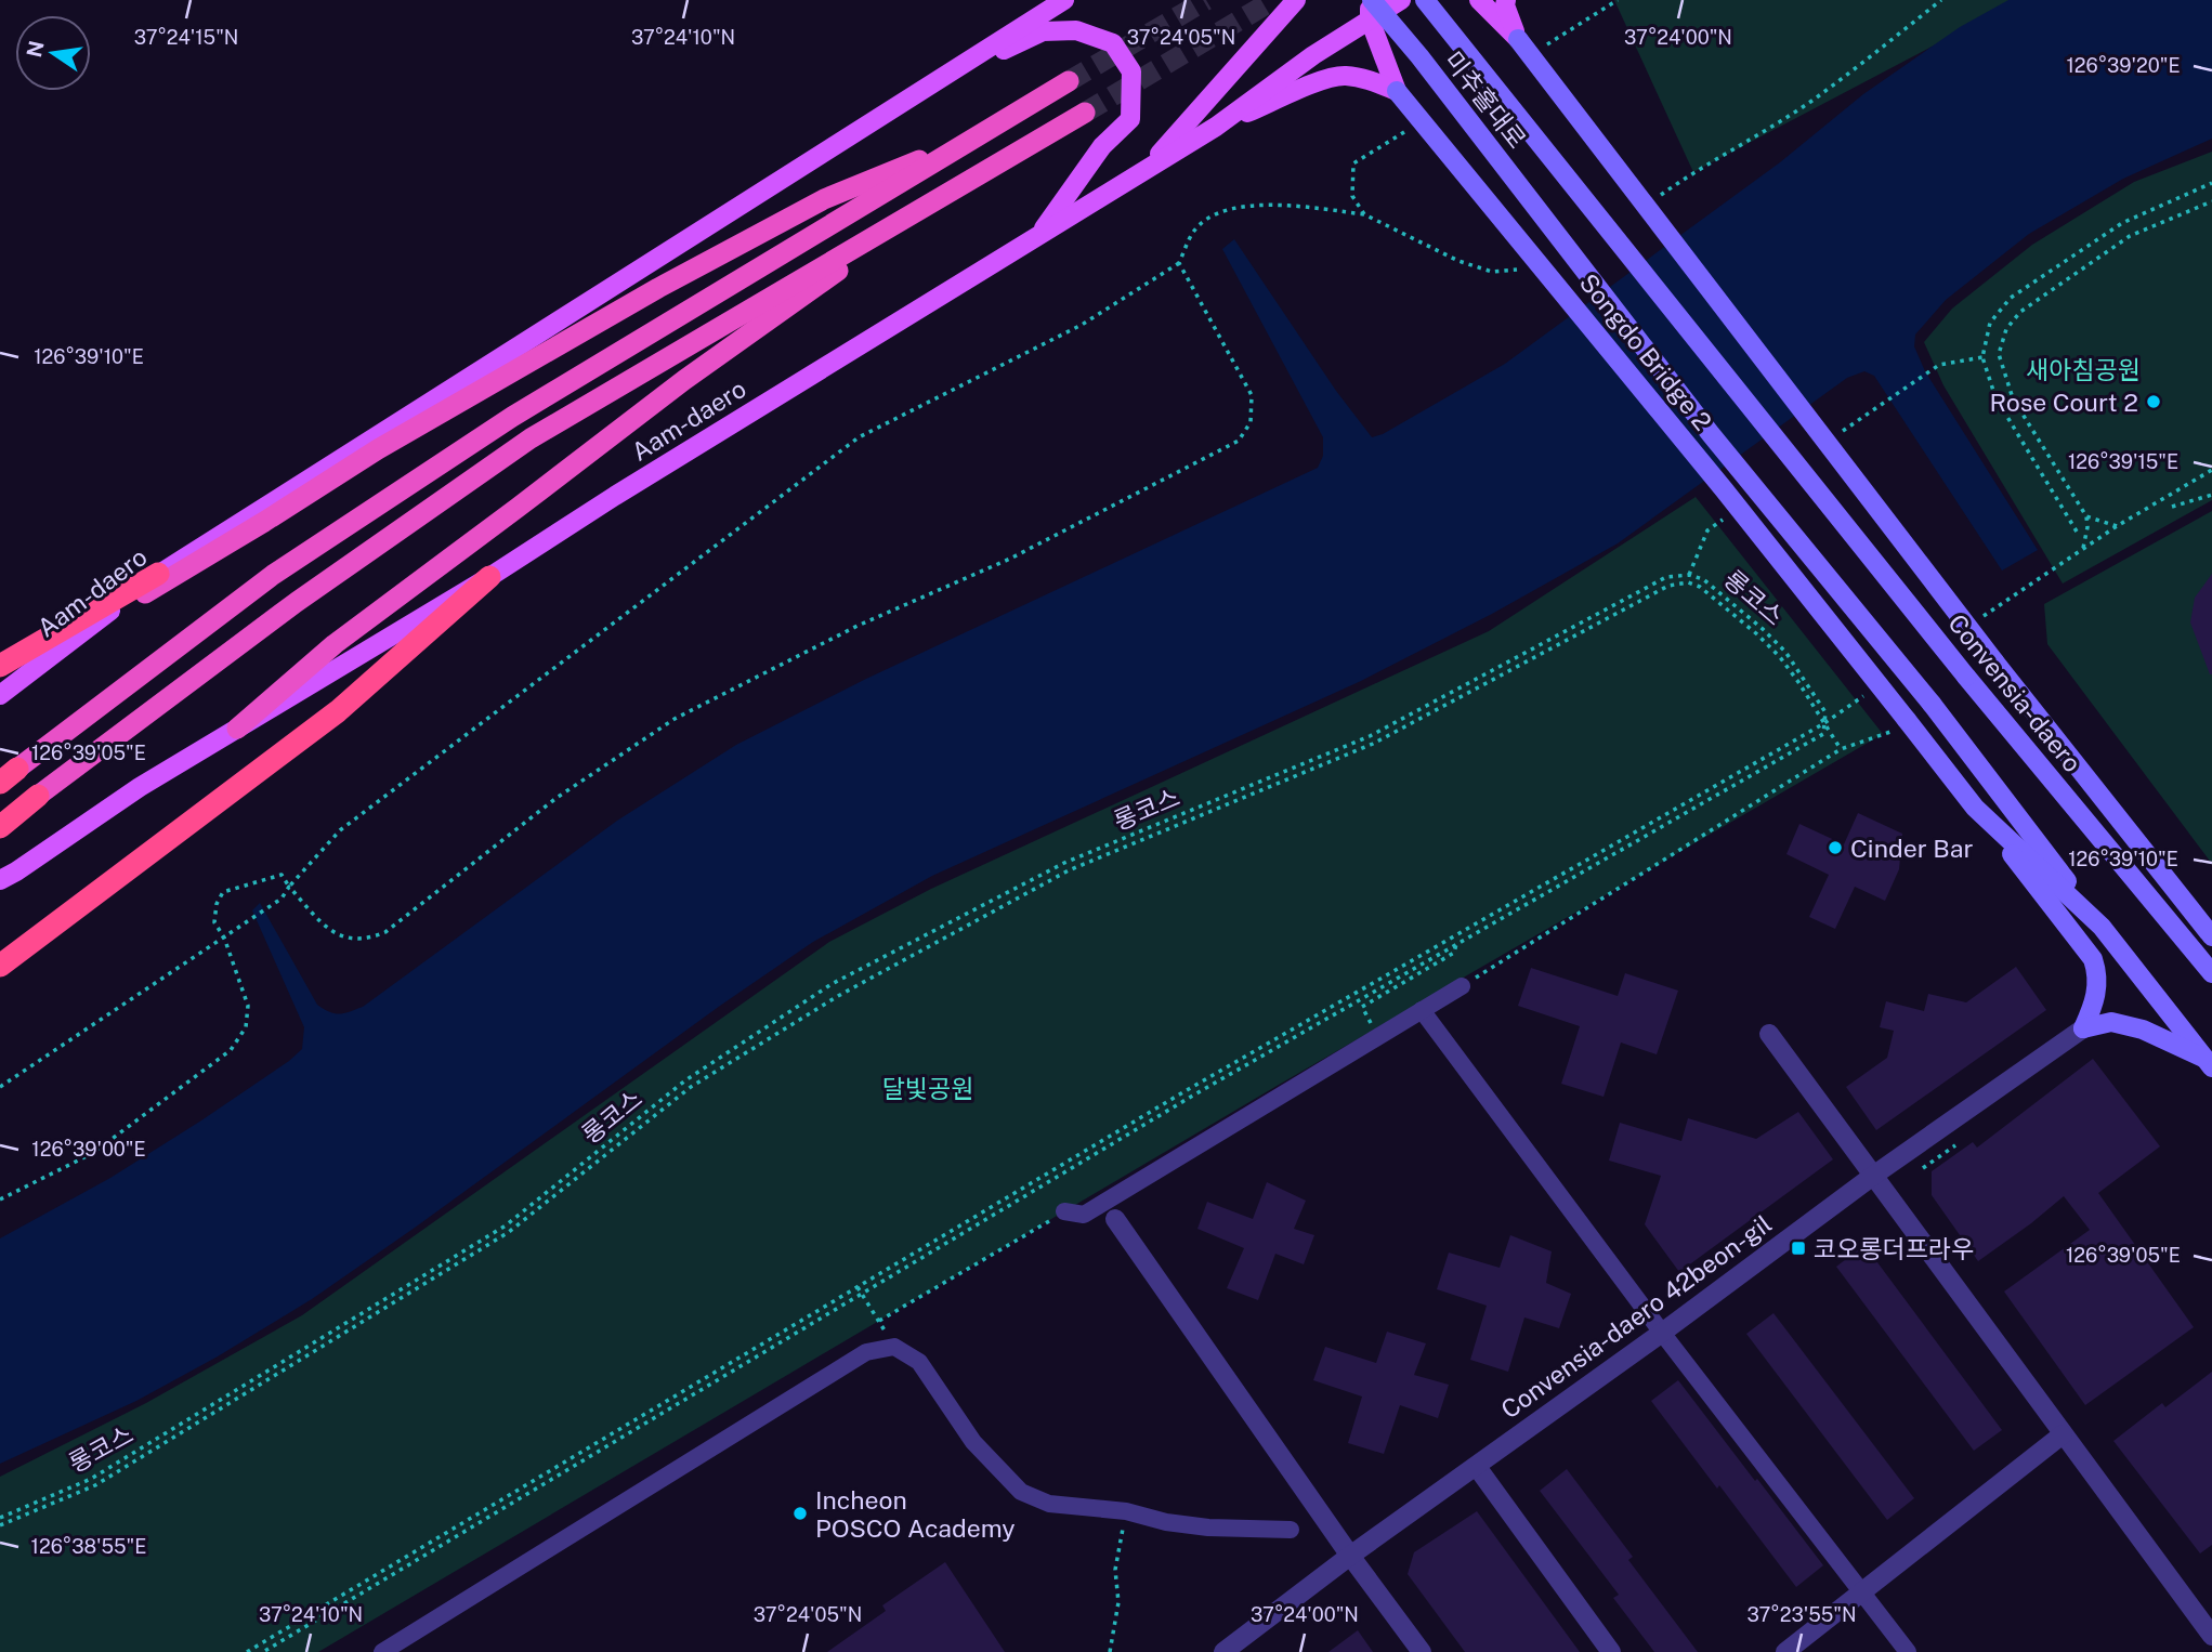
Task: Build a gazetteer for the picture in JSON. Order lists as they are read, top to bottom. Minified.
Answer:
{"streets":{"main road":["미추홀대로","Songdo Bridge 2","Aam-daero","Convensia-daero"],"street":["Convensia-daero 42beon-gil"],"path":["롱코스"]},"crossings":[["미추홀대로","Songdo Bridge 2"],["Songdo Bridge 2","Convensia-daero"]],"parks":["새아침공원","달빛공원"],"places":{"other":["Rose Court 2","Cinder Bar","Incheon POSCO Academy"],"transit":["코오롱더프라우"]},"north":"left","coordinates":["37°24'15\"N","37°24'10\"N","37°24'05\"N","37°24'00\"N","126°39'20\"E","126°39'10\"E","126°39'15\"E","126°39'05\"E","126°39'00\"E","126°38'55\"E","37°23'55\"N"]}
